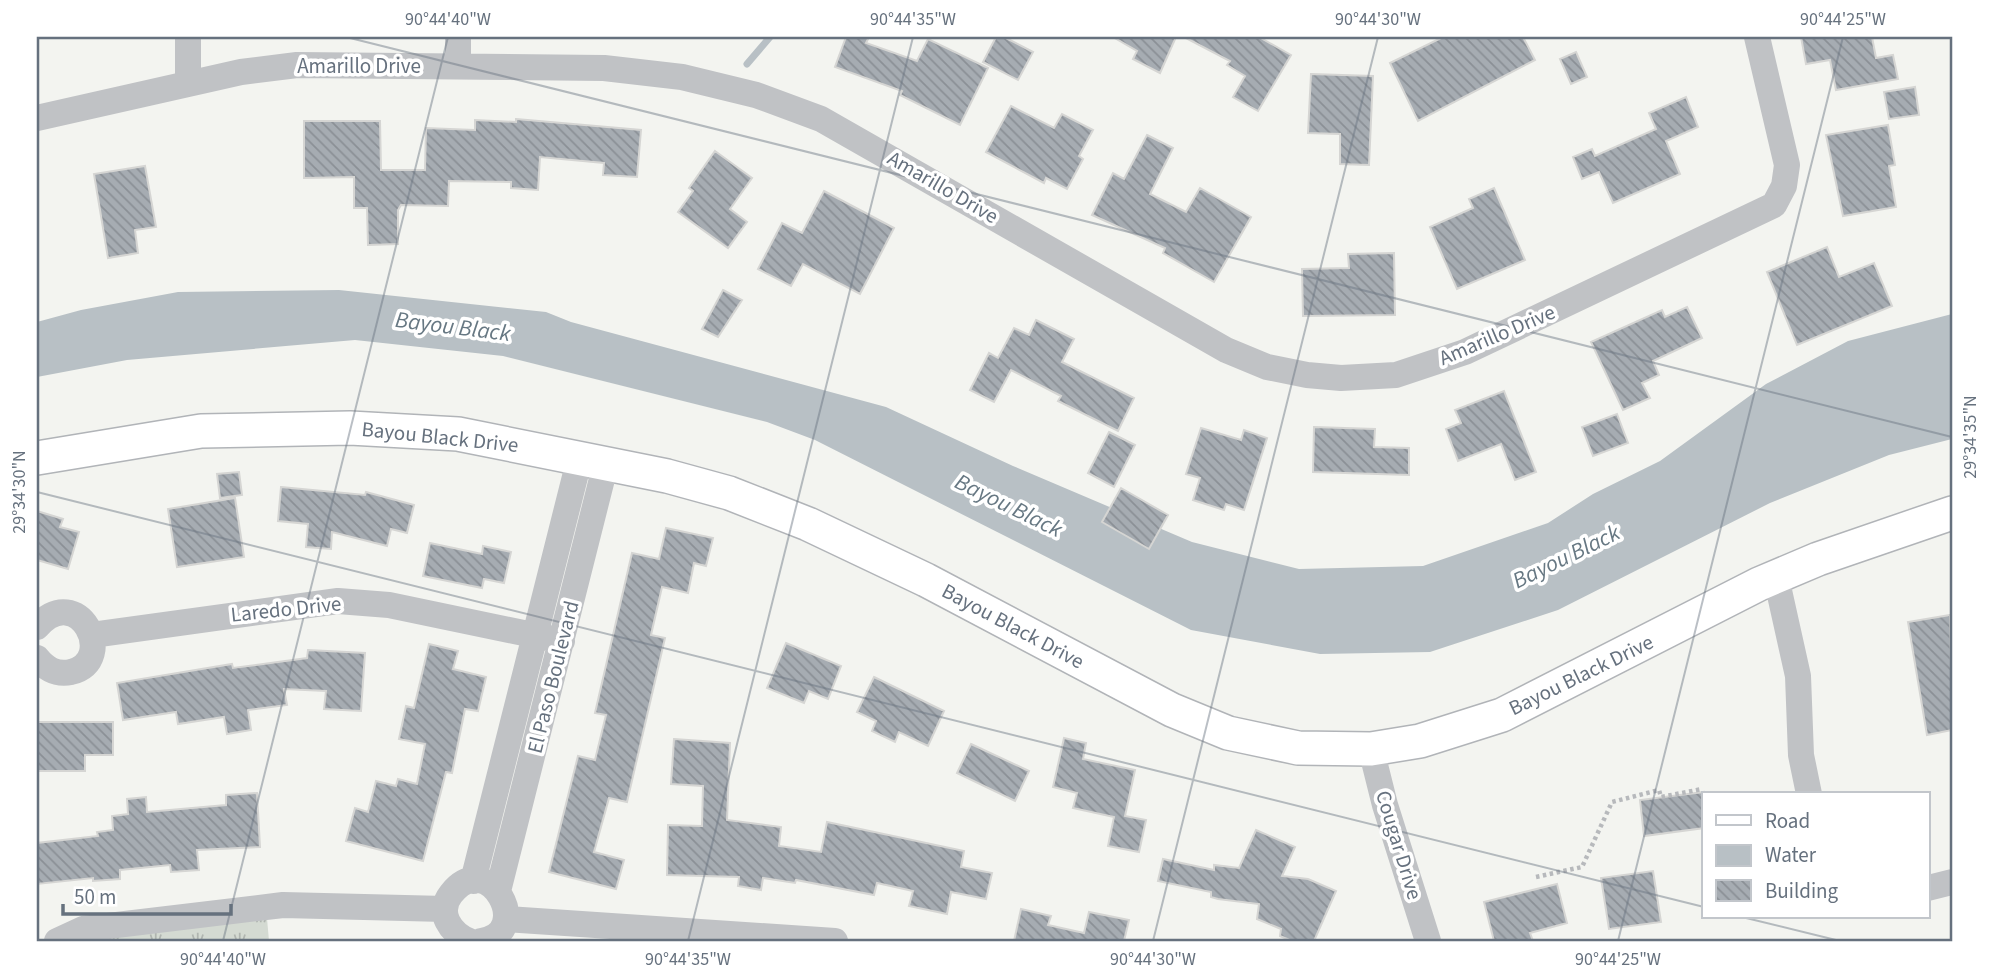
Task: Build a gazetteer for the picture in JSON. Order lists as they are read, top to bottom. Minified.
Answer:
{"streets":{"main road":["Bayou Black Drive"],"street":["Amarillo Drive","Laredo Drive","El Paso Boulevard","Cougar Drive"]},"crossings":[["Bayou Black Drive","El Paso Boulevard"],["Bayou Black Drive","Cougar Drive"],["Laredo Drive","El Paso Boulevard"]],"water":["Bayou Black"],"legend":["Road","Water","Building"],"scale_bar":"50 m","coordinates":["90°44'40\"W","90°44'35\"W","90°44'30\"W","90°44'25\"W","29°34'35\"N","29°34'30\"N"]}
